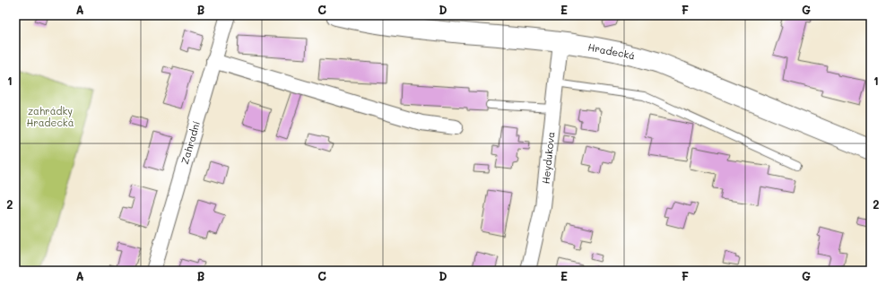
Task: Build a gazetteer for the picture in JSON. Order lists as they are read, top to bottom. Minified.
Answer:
{"streets":{"main road":["Hradecká"],"street":["Zahradní","Heydukova"]},"crossings":[["Hradecká","Heydukova"]],"parks":["zahrádky Hradecká"],"grid":{"columns":["A","B","C","D","E","F","G"],"rows":["1","2"]}}
